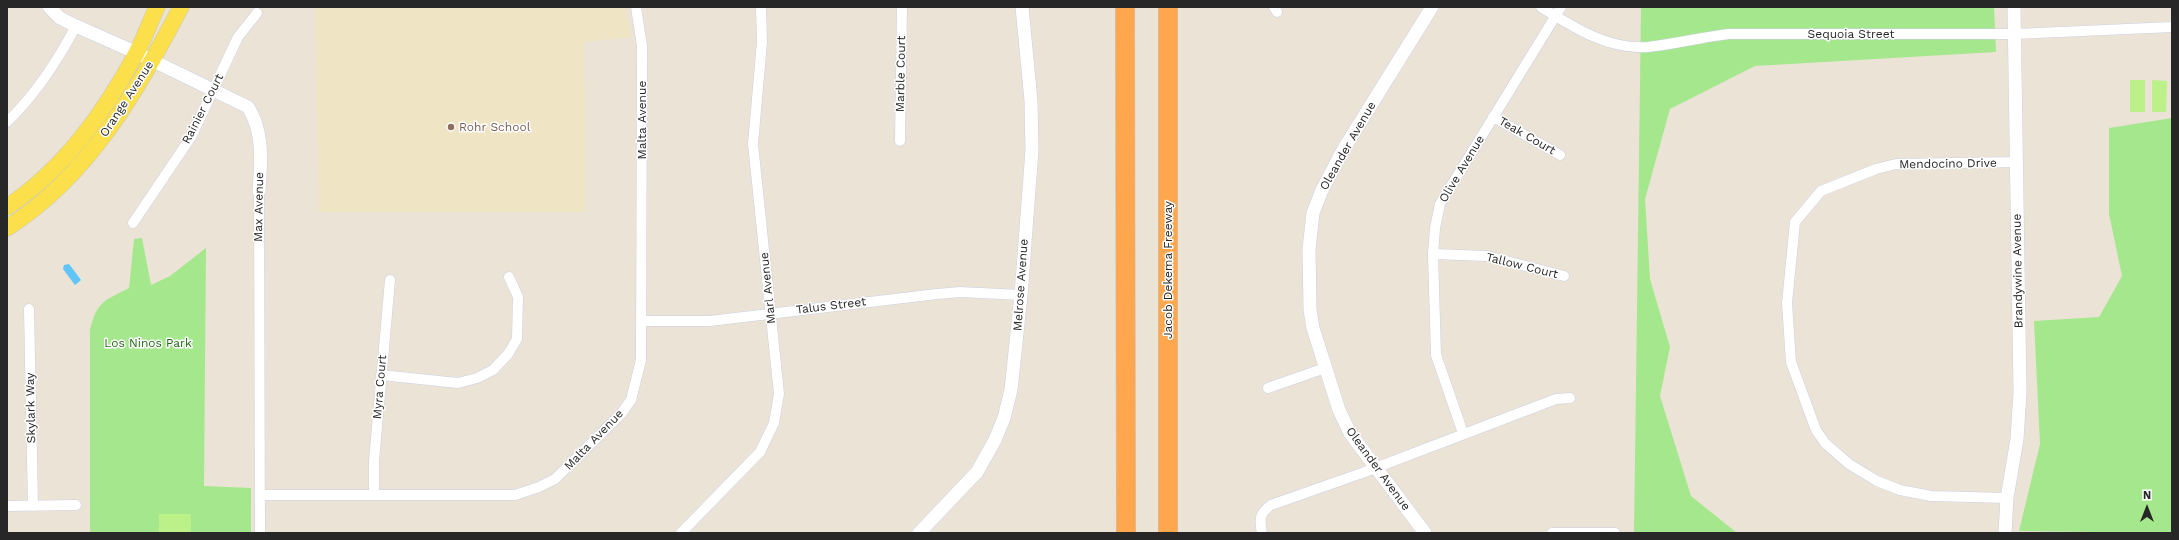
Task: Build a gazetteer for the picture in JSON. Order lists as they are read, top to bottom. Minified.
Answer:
{"streets":{"highway":["Jacob Dekema Freeway"],"main road":["Orange Avenue"],"street":["Sequoia Street","Marble Court","Rainier Court","Malta Avenue","Teak Court","Oleander Avenue","Mendocino Drive","Olive Avenue","Max Avenue","Tallow Court","Brandywine Avenue","Melrose Avenue","Marl Avenue","Talus Street","Myra Court","Skylark Way"]},"crossings":[["Sequoia Street","Olive Avenue"],["Sequoia Street","Brandywine Avenue"],["Orange Avenue","Max Avenue"],["Rainier Court","Max Avenue"],["Malta Avenue","Max Avenue"],["Malta Avenue","Talus Street"],["Malta Avenue","Myra Court"],["Teak Court","Olive Avenue"],["Mendocino Drive","Brandywine Avenue"],["Olive Avenue","Tallow Court"],["Melrose Avenue","Talus Street"],["Marl Avenue","Talus Street"]],"parks":["Los Ninos Park"],"places":["Rohr School"],"north":"top"}
